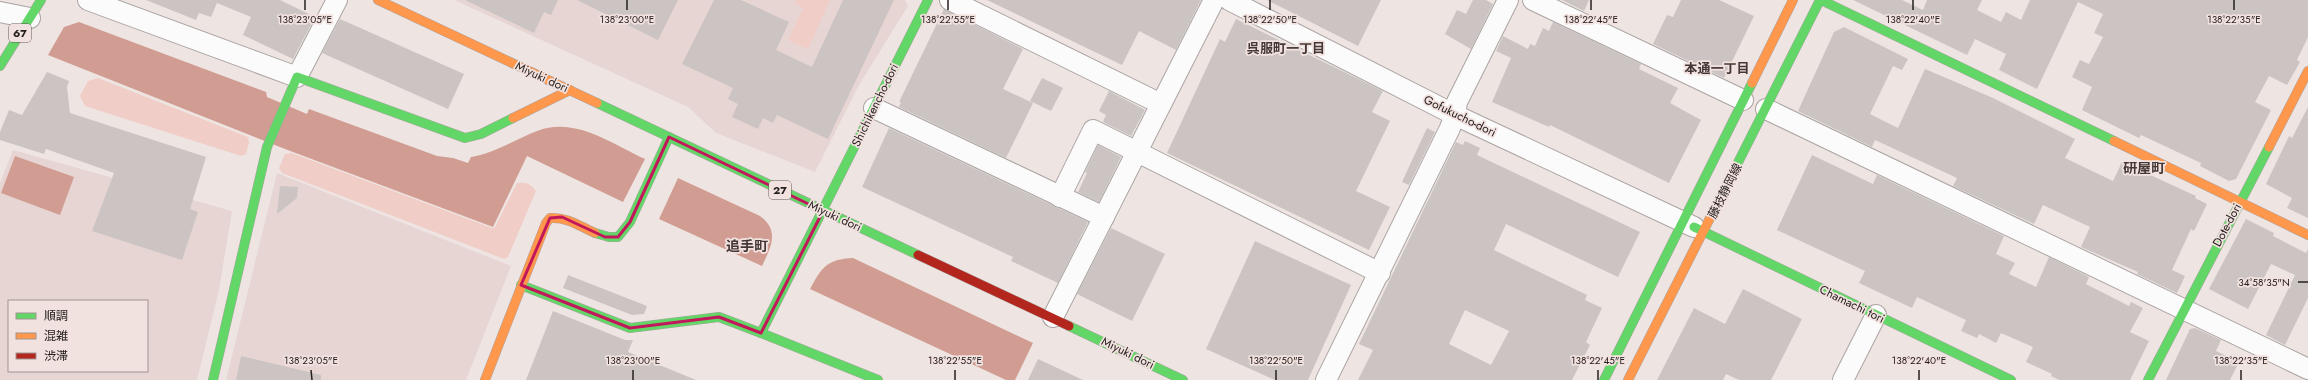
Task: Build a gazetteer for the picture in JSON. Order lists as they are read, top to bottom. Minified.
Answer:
{"streets":{"street":["67","Miyuki dori","Shichikencho-dori","Gofukucho-dori","27","藤枝静岡線","Dote-dori","Chamachi tori"]},"crossings":[["Miyuki dori","Shichikencho-dori"],["Gofukucho-dori","藤枝静岡線"],["Gofukucho-dori","Chamachi tori"],["藤枝静岡線","Chamachi tori"]],"districts":["呉服町一丁目","本通一丁目","研屋町","追手町"],"legend":["順調","混雑","渋滞"],"coordinates":["138°23'05\"E","138°23'00\"E","138°22'55\"E","138°22'50\"E","138°22'45\"E","138°22'40\"E","138°22'35\"E","34°58'35\"N"]}
